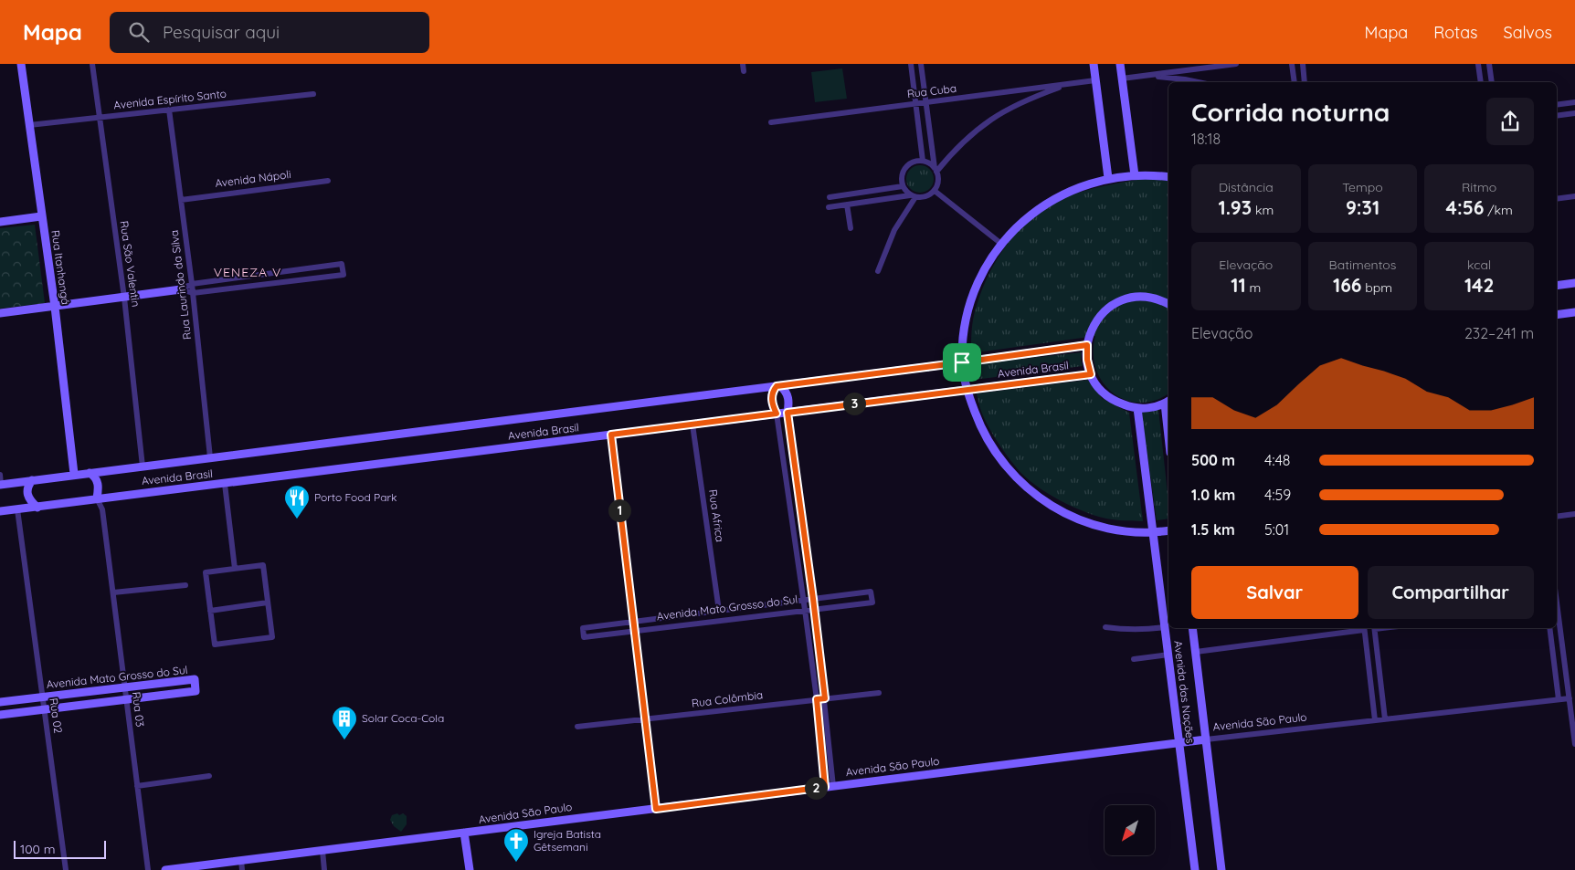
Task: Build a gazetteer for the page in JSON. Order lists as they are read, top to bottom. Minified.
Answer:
{"streets":{"main road":["Rua Itanhangá","Avenida Brasil","Avenida Mato Grosso do Sul","Avenida das Nações","Avenida São Paulo"],"street":["Rua Cuba","Avenida Espírito Santo","Avenida Nápoli","Rua São Valentin","Rua Laurindo da Silva","Rua Africa","Rua Colômbia","Rua 03","Rua 02"]},"crossings":[["Avenida Espírito Santo","Rua São Valentin"],["Avenida Espírito Santo","Rua Itanhangá"],["Avenida Espírito Santo","Rua Laurindo da Silva"],["Avenida Nápoli","Rua Laurindo da Silva"],["Rua São Valentin","Avenida Brasil"],["Rua Itanhangá","Avenida Brasil"],["Rua Laurindo da Silva","Avenida Brasil"],["Avenida Brasil","Rua Africa"],["Avenida Brasil","Rua 03"],["Avenida Brasil","Rua 02"],["Rua Africa","Avenida Mato Grosso do Sul"],["Avenida Mato Grosso do Sul","Rua 03"],["Avenida Mato Grosso do Sul","Rua 02"],["Avenida das Nações","Avenida São Paulo"]],"districts":["VENEZA V"],"places":{"restaurant":["Porto Food Park"],"building":["Solar Coca-Cola"],"church":["Igreja Batista Gêtsemani"]},"scale_bar":"100 m","north":"bottom left","page":{"header":"Mapa","search":"Pesquisar aqui","nav":["Mapa","Rotas","Salvos"],"heading":["Corrida noturna","18:18"],"stats":[["Distância","1.93 km"],["Tempo","9:31"],["Ritmo","4:56 /km"],["Elevação","11 m"],["Batimentos","166 bpm"],["kcal","142"]],"chart":["Elevação","232–241 m"],"pins":["3","1","2"],"list":[{"name":"500 m","note":"4:48"},{"name":"1.0 km","note":"4:59"},{"name":"1.5 km","note":"5:01"}],"buttons":["Salvar","Compartilhar"],"scale":"100 m"}}
